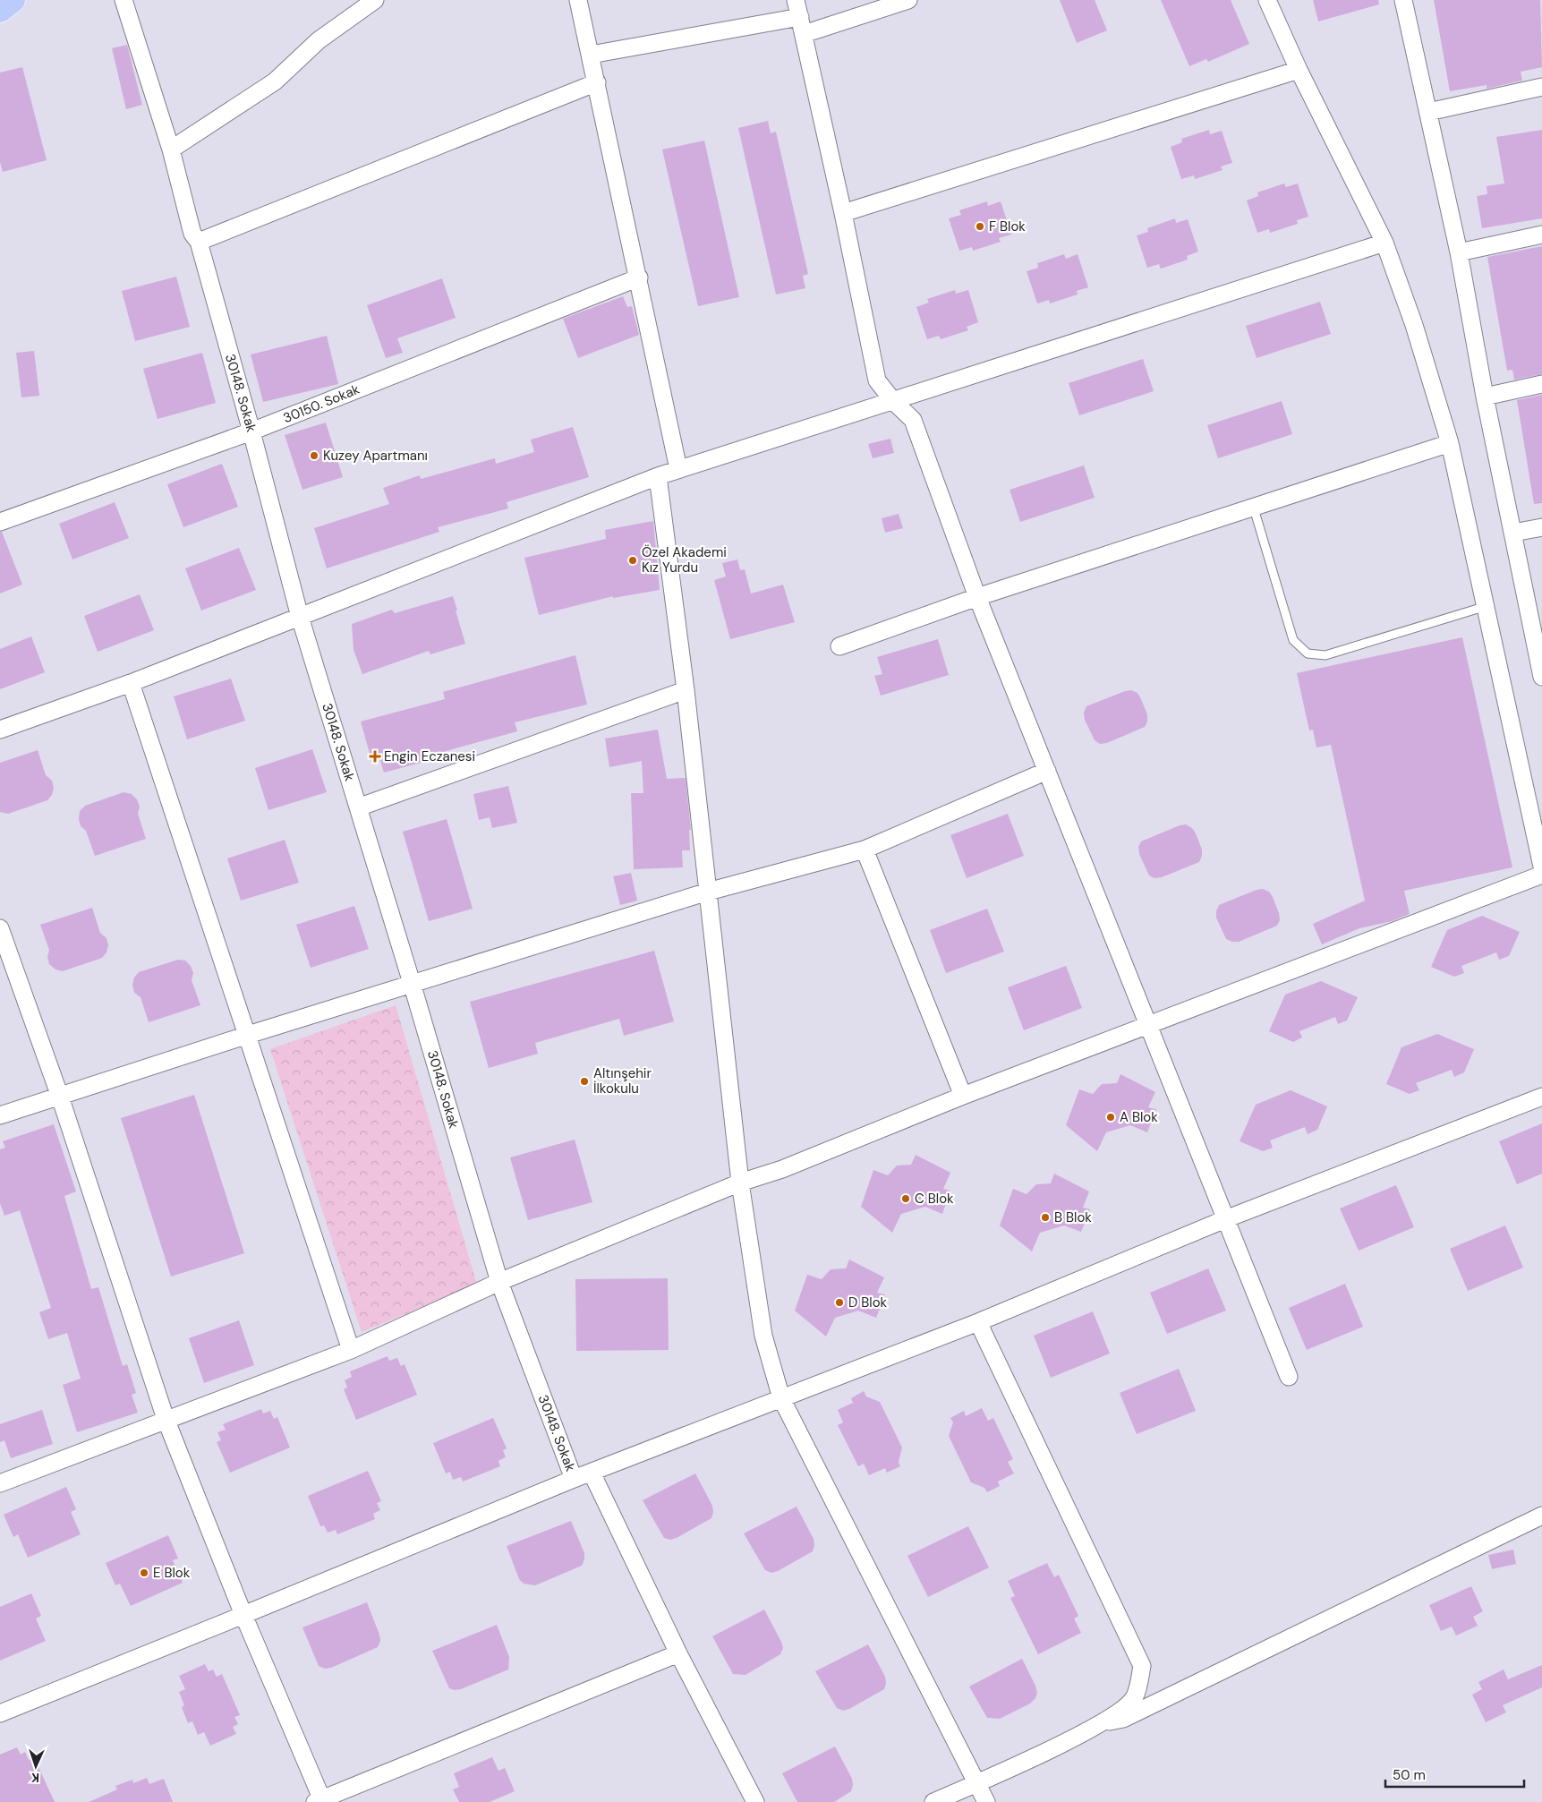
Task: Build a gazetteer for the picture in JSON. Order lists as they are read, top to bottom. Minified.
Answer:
{"streets":{"street":["30148. Sokak","30150. Sokak"]},"crossings":[["30148. Sokak","30150. Sokak"]],"places":{"other":["F Blok","Kuzey Apartmanı","Özel Akademi Kız Yurdu","Altınşehir İlkokulu","A Blok","C Blok","B Blok","D Blok","E Blok"],"health":["Engin Eczanesi"]},"scale_bar":"50 m","north":"bottom"}
